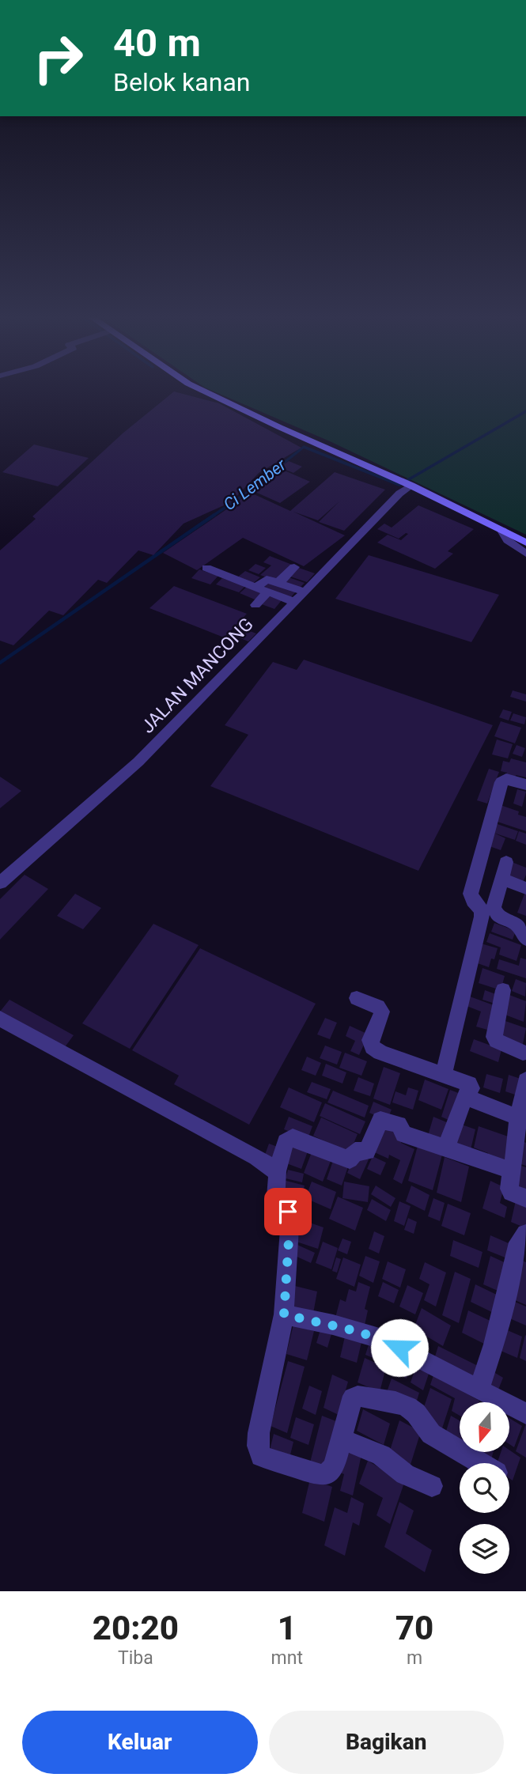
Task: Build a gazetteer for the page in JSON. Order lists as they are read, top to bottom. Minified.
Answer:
{"streets":{"street":["JALAN MANCONG"]},"water":["Ci Lember"],"north":"bottom","page":{"turn":["40 m","Belok kanan"],"eta":["20:20","Tiba","1","mnt","70","m"],"buttons":["Keluar","Bagikan"]}}
